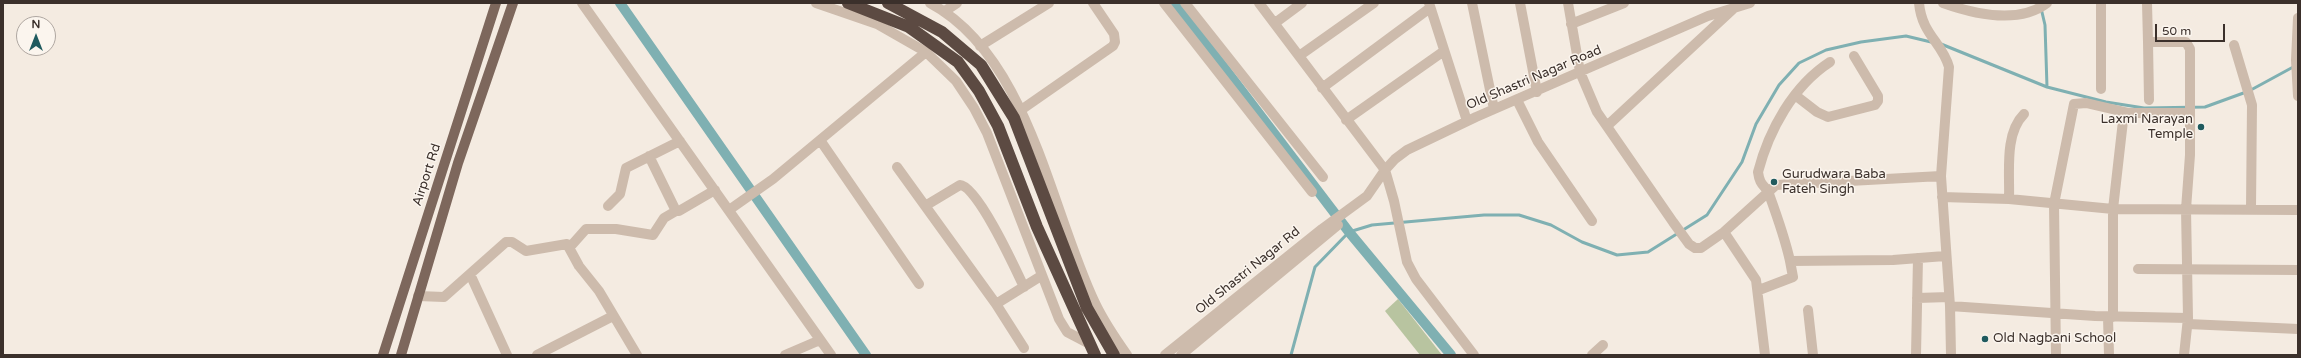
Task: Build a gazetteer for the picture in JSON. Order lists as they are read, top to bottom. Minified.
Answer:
{"streets":{"main road":["Airport Rd"],"street":["Old Shastri Nagar Road","Old Shastri Nagar Rd"]},"crossings":[["Old Shastri Nagar Road","Old Shastri Nagar Rd"]],"places":["Laxmi Narayan Temple","Gurudwara Baba Fateh Singh","Old Nagbani School"],"scale_bar":"50 m","north":"top"}
